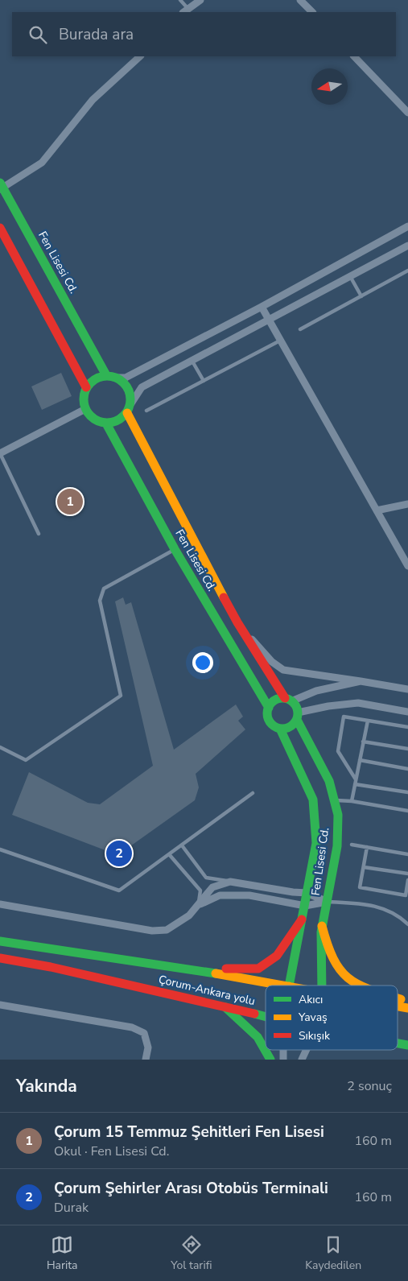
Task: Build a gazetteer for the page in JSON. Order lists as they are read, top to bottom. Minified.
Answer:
{"streets":{"main road":["Fen Lisesi Cd.","Çorum-Ankara yolu"]},"crossings":[["Fen Lisesi Cd.","Çorum-Ankara yolu"]],"legend":["Akıcı","Yavaş","Sıkışık"],"north":"left","page":{"search":"Burada ara","pins":["1","2"],"heading":["Yakında","2 sonuç"],"list":[{"mark":"1","name":"Çorum 15 Temmuz Şehitleri Fen Lisesi","note":"Okul · Fen Lisesi Cd.","value":"160 m"},{"mark":"2","name":"Çorum Şehirler Arası Otobüs Terminali","note":"Durak","value":"160 m"}],"nav":["Harita","Yol tarifi","Kaydedilen"]}}
